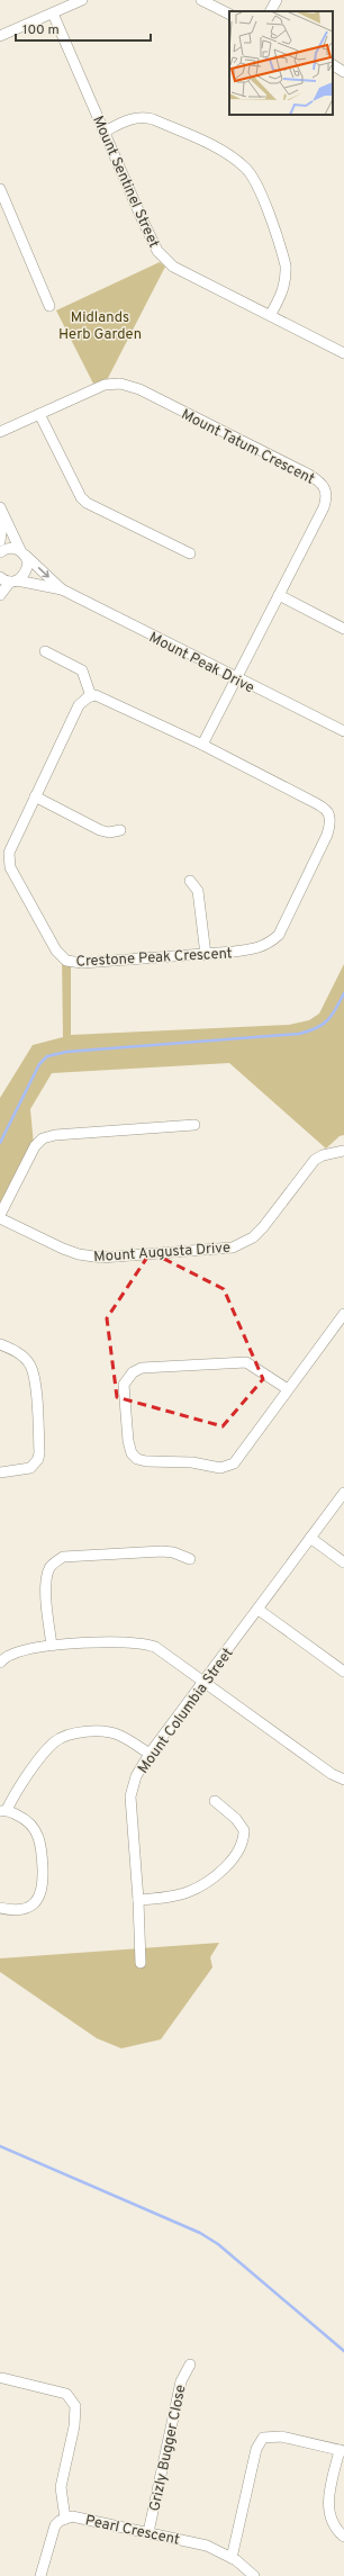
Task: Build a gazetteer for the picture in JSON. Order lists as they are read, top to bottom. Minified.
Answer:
{"streets":{"street":["Mount Sentinel Street","Mount Tatum Crescent","Mount Peak Drive","Crestone Peak Crescent","Mount Augusta Drive","Mount Columbia Street","Grizly Bugger Close","Pearl Crescent"]},"crossings":[["Mount Tatum Crescent","Mount Peak Drive"],["Mount Tatum Crescent","Crestone Peak Crescent"],["Grizly Bugger Close","Pearl Crescent"]],"parks":["Midlands Herb Garden"],"scale_bar":"100 m"}
